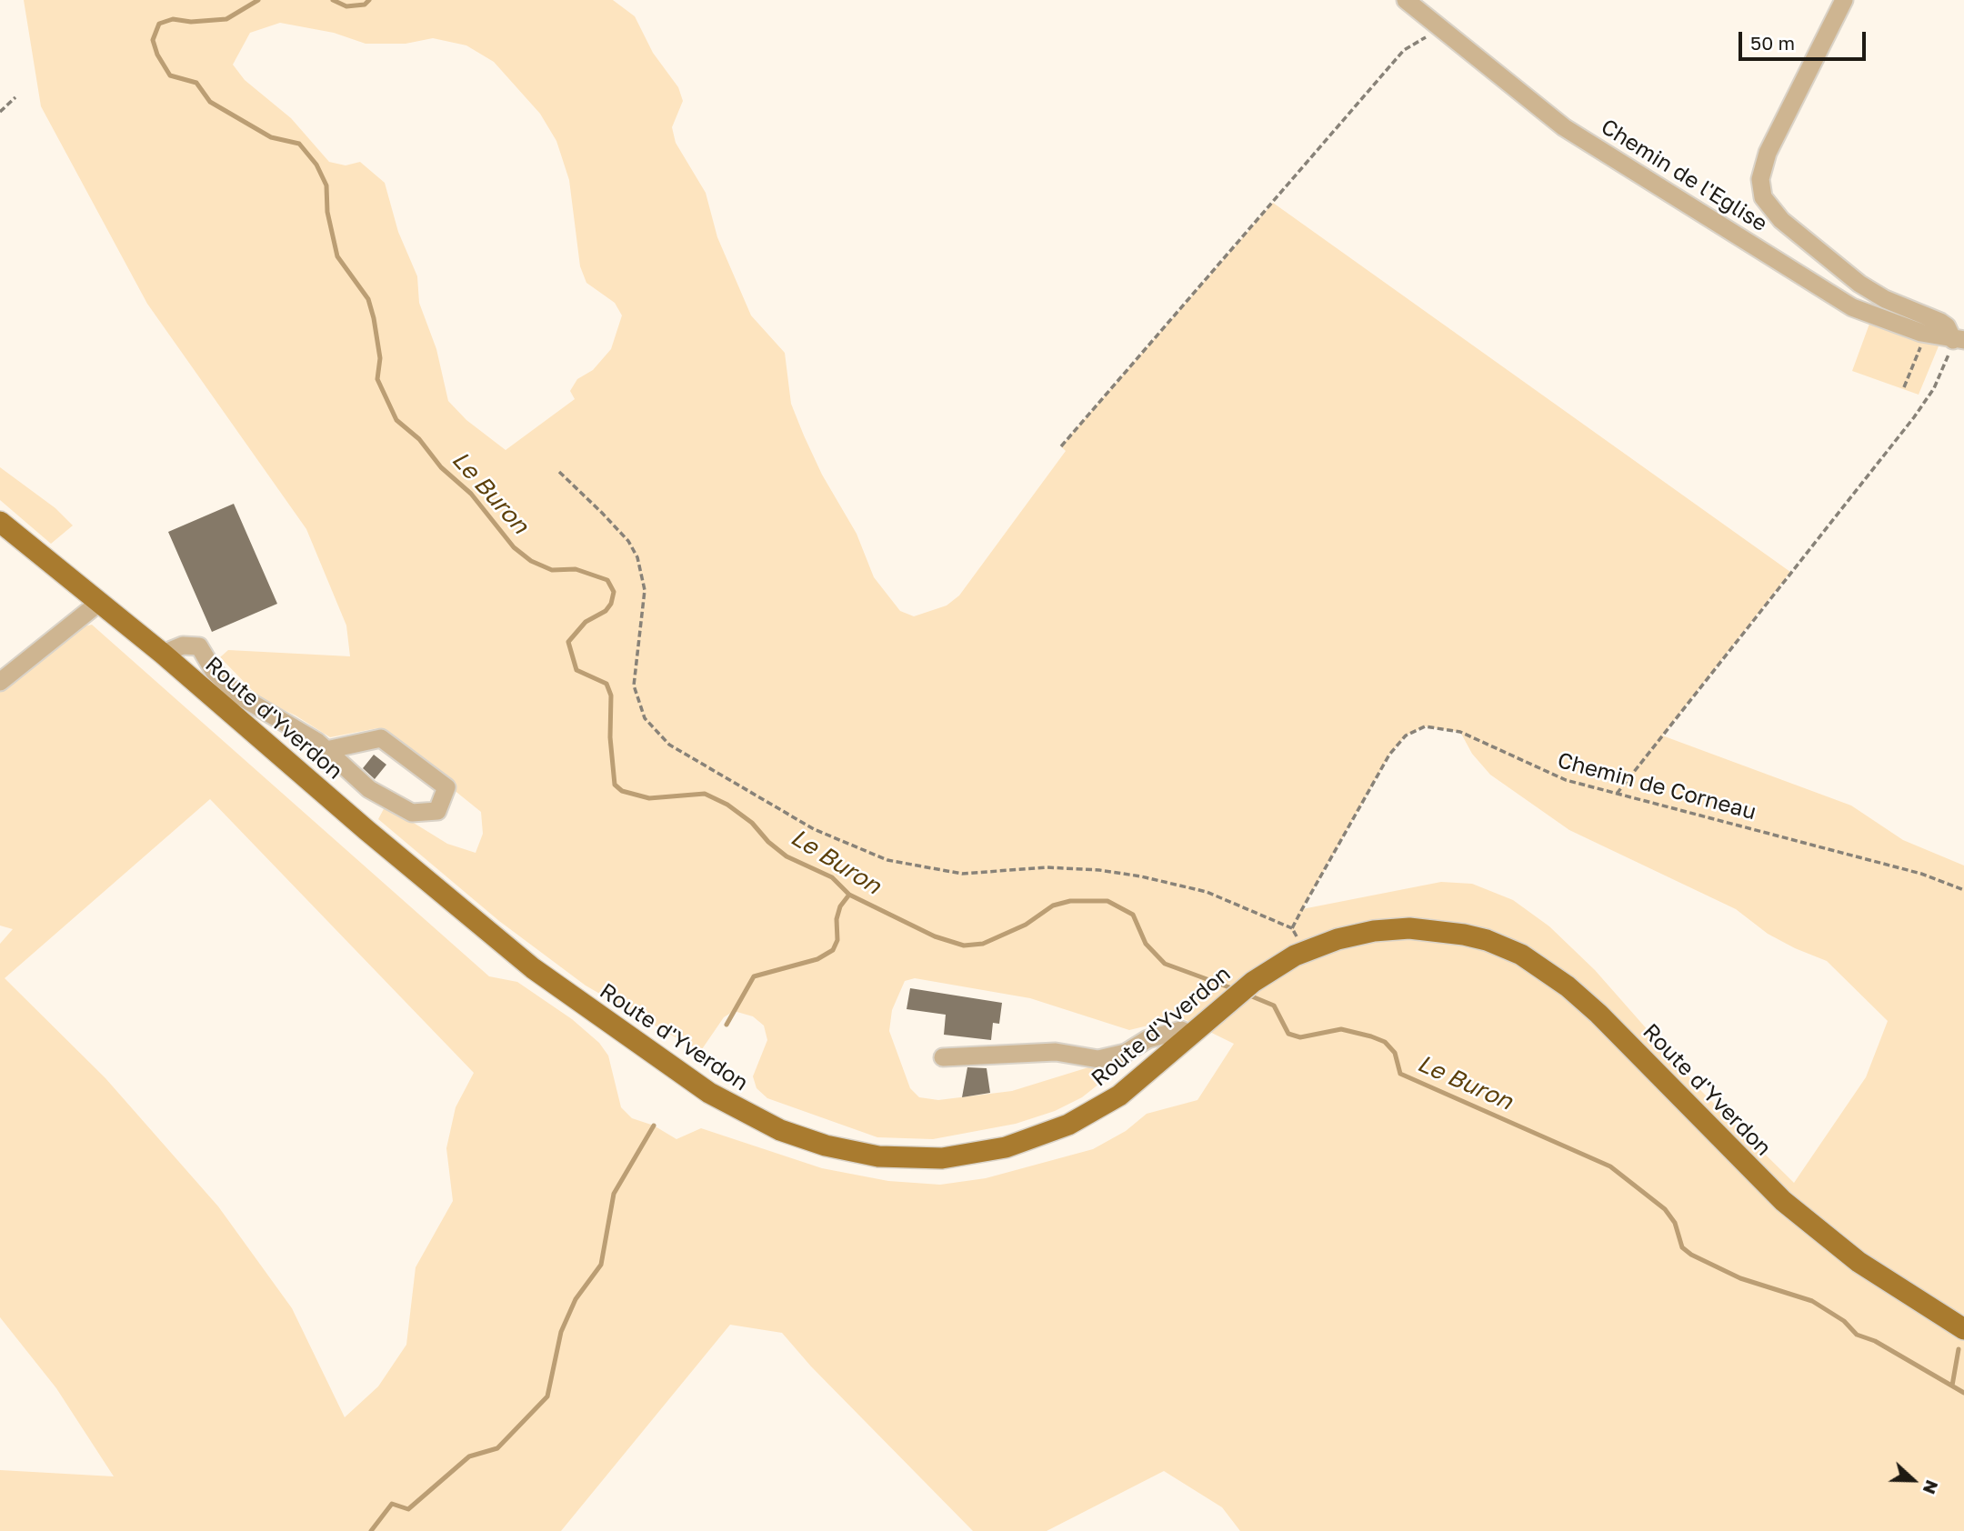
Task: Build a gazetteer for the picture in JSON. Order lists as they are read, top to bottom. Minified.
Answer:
{"streets":{"main road":["Route d'Yverdon"],"lane":["Chemin de l'Eglise"],"path":["Chemin de Corneau"]},"water":["Le Buron"],"scale_bar":"50 m","north":"right"}
